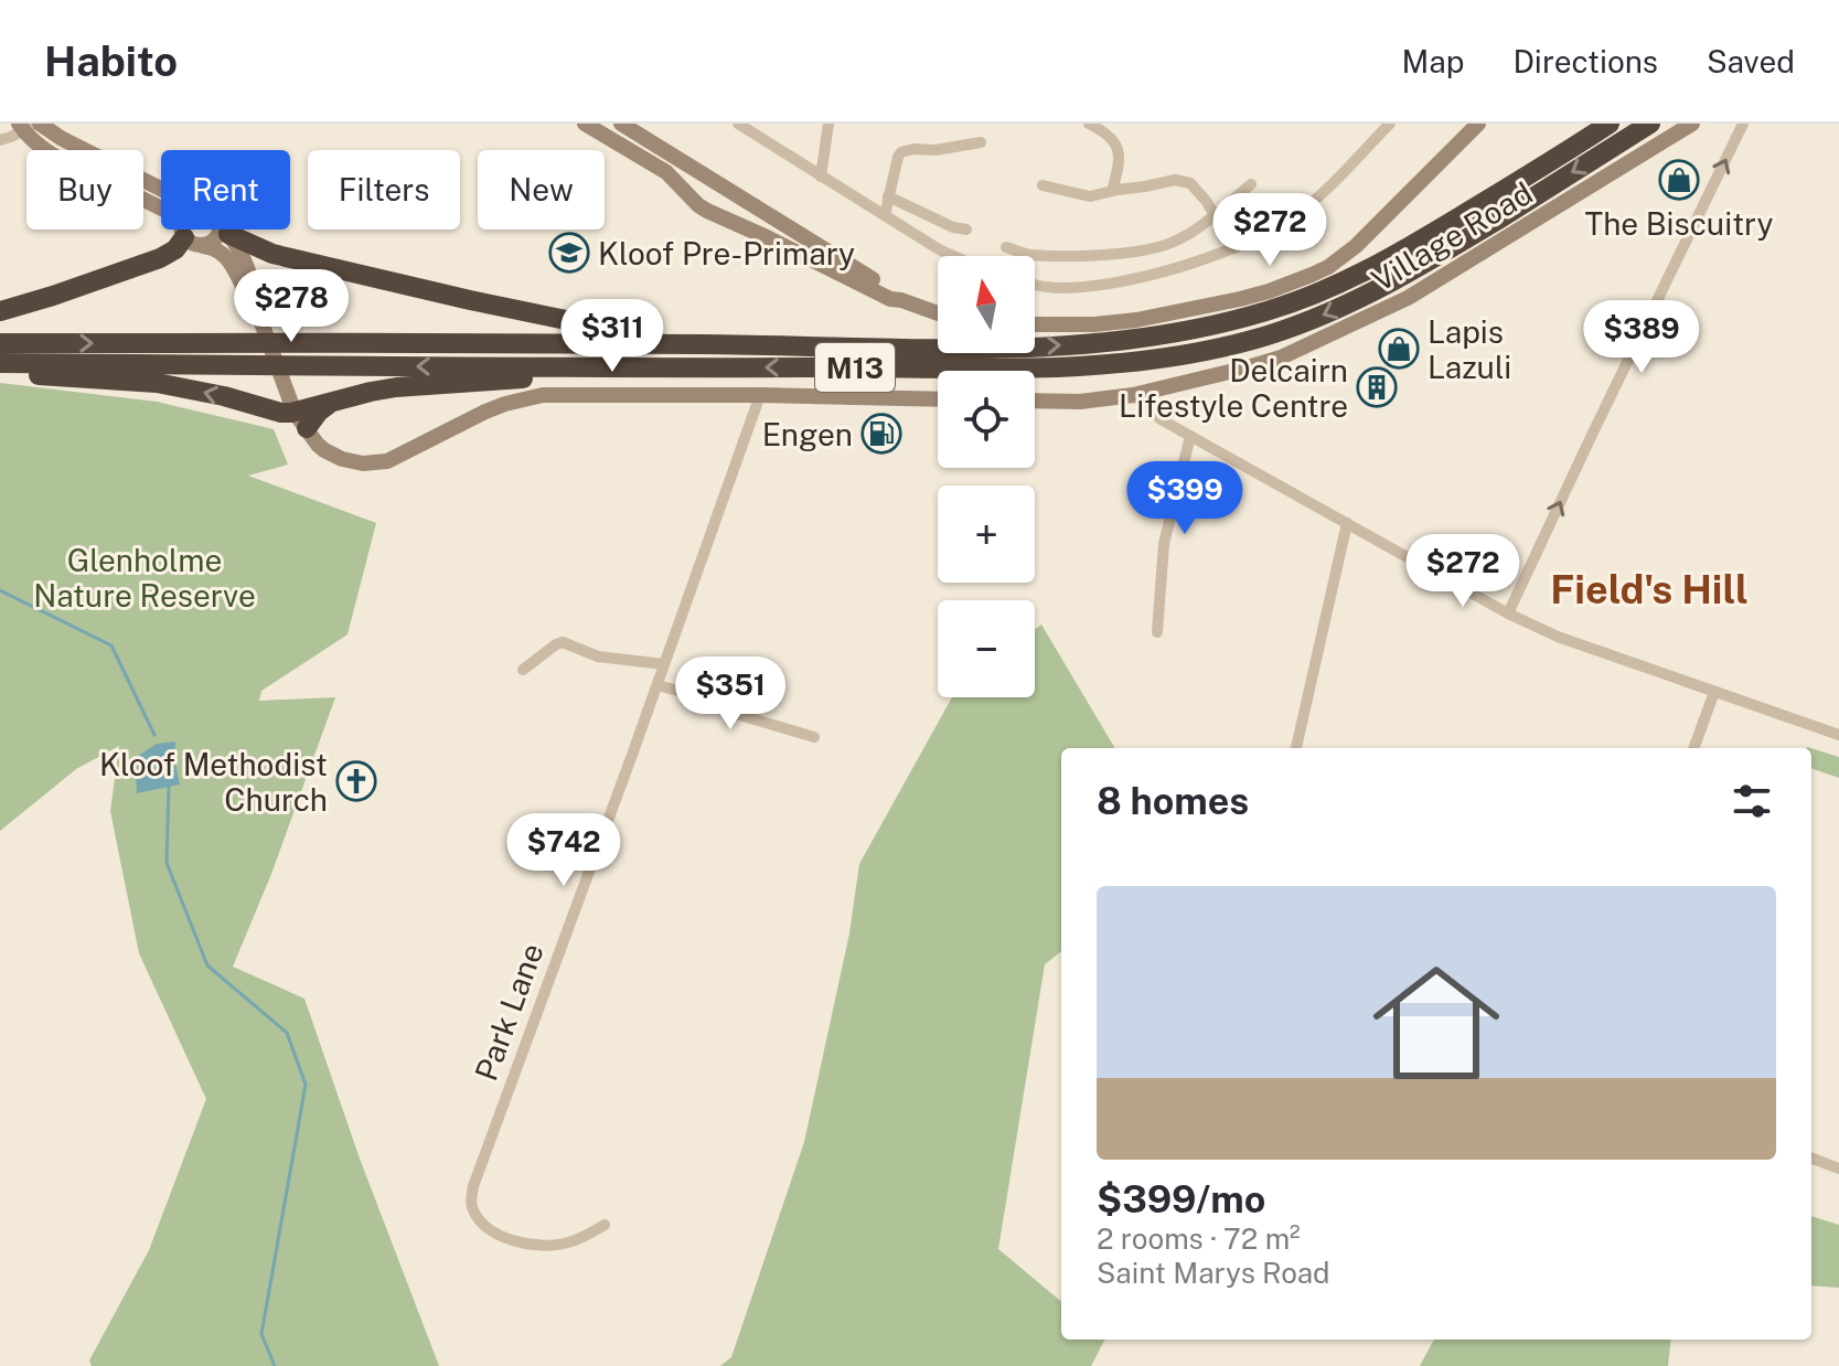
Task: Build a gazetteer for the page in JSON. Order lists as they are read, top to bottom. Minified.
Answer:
{"streets":{"highway":["M13"],"street":["Village Road","Park Lane"]},"districts":["Field's Hill"],"parks":["Glenholme Nature Reserve"],"places":{"shop":["The Biscuitry","Lapis Lazuli"],"school or university":["Kloof Pre-Primary"],"building":["Delcairn Lifestyle Centre"],"fuel station":["Engen"],"church":["Kloof Methodist Church"]},"north":"top","page":{"header":"Habito","nav":["Map","Directions","Saved"],"chip":["Buy","Rent","Filters","New"],"price":["$272","$278","$311","$389","$399","$272","$351","$742"],"map_buttons":["+","−"],"heading":"8 homes","list":[{"name":"$399/mo","note":"2 rooms · 72 m² · Saint Marys Road"}]}}
